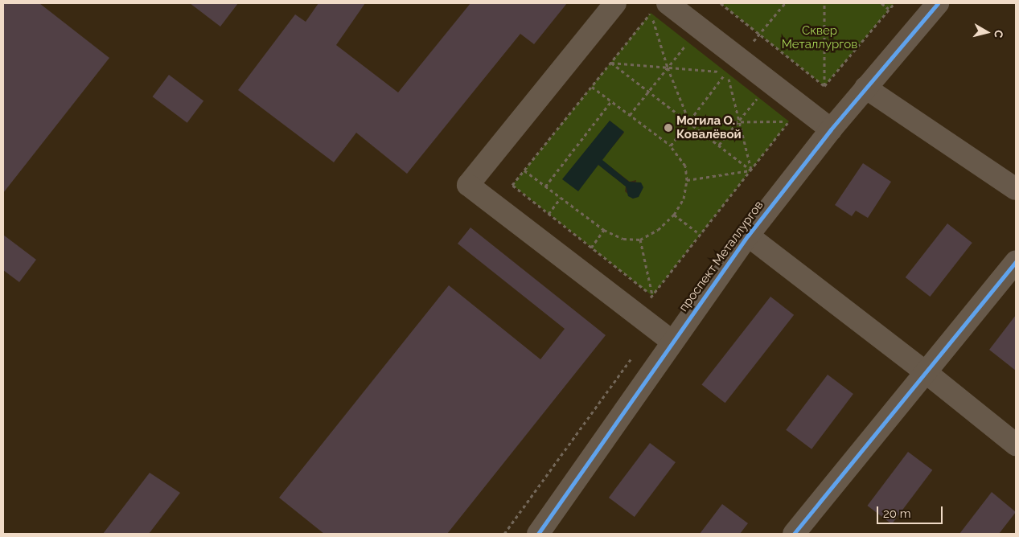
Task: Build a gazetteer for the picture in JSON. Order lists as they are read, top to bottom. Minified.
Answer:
{"streets":{"street":["проспект Металлургов"]},"parks":["Сквер Металлургов"],"places":["Могила О. Ковалёвой"],"scale_bar":"20 m","north":"right"}
